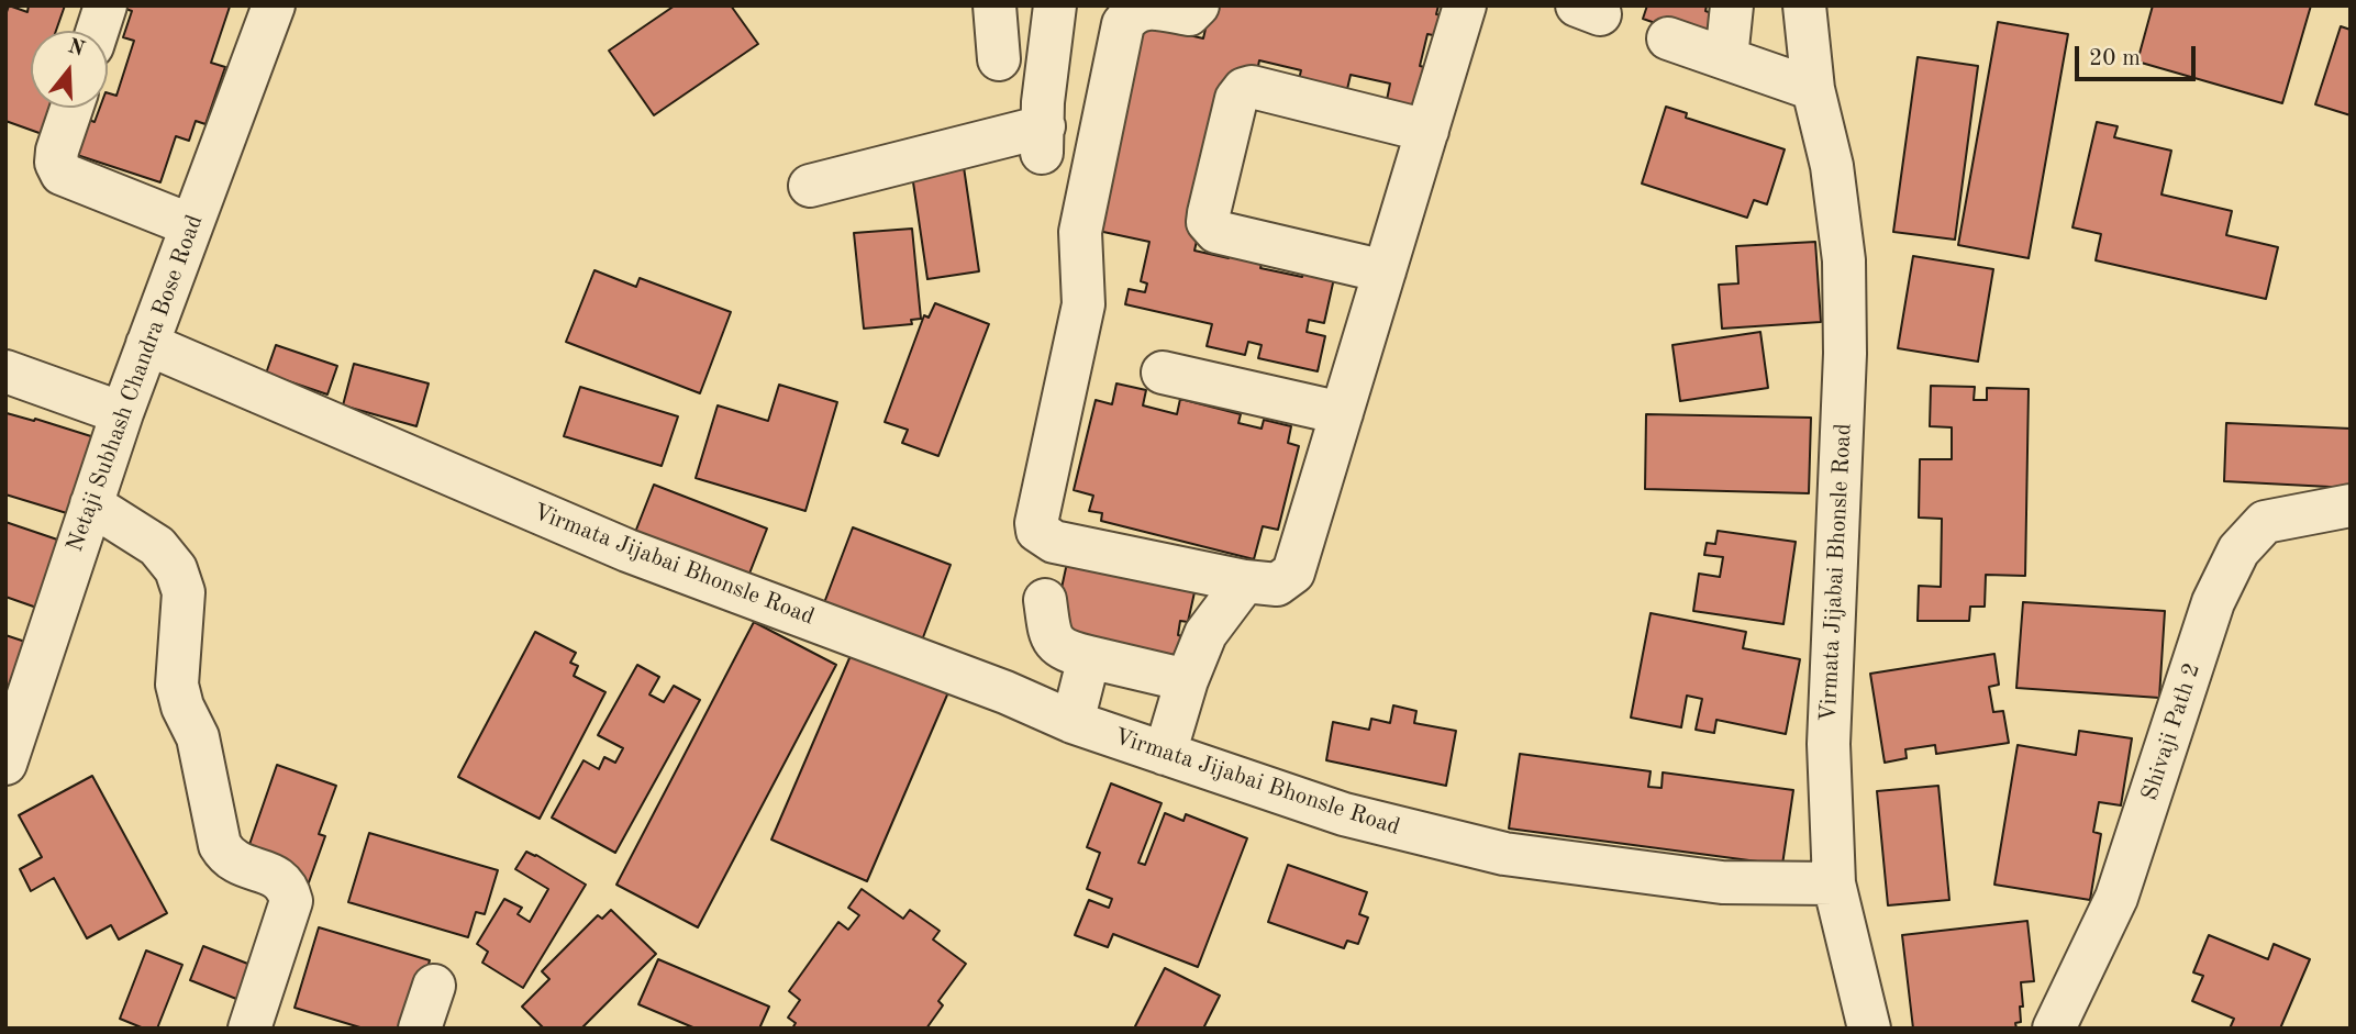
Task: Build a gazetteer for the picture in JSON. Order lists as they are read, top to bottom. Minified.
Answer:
{"streets":{"street":["Netaji Subhash Chandra Bose Road","Virmata Jijabai Bhonsle Road","Shivaji Path 2"]},"crossings":[["Netaji Subhash Chandra Bose Road","Virmata Jijabai Bhonsle Road"]],"scale_bar":"20 m","north":"top"}
